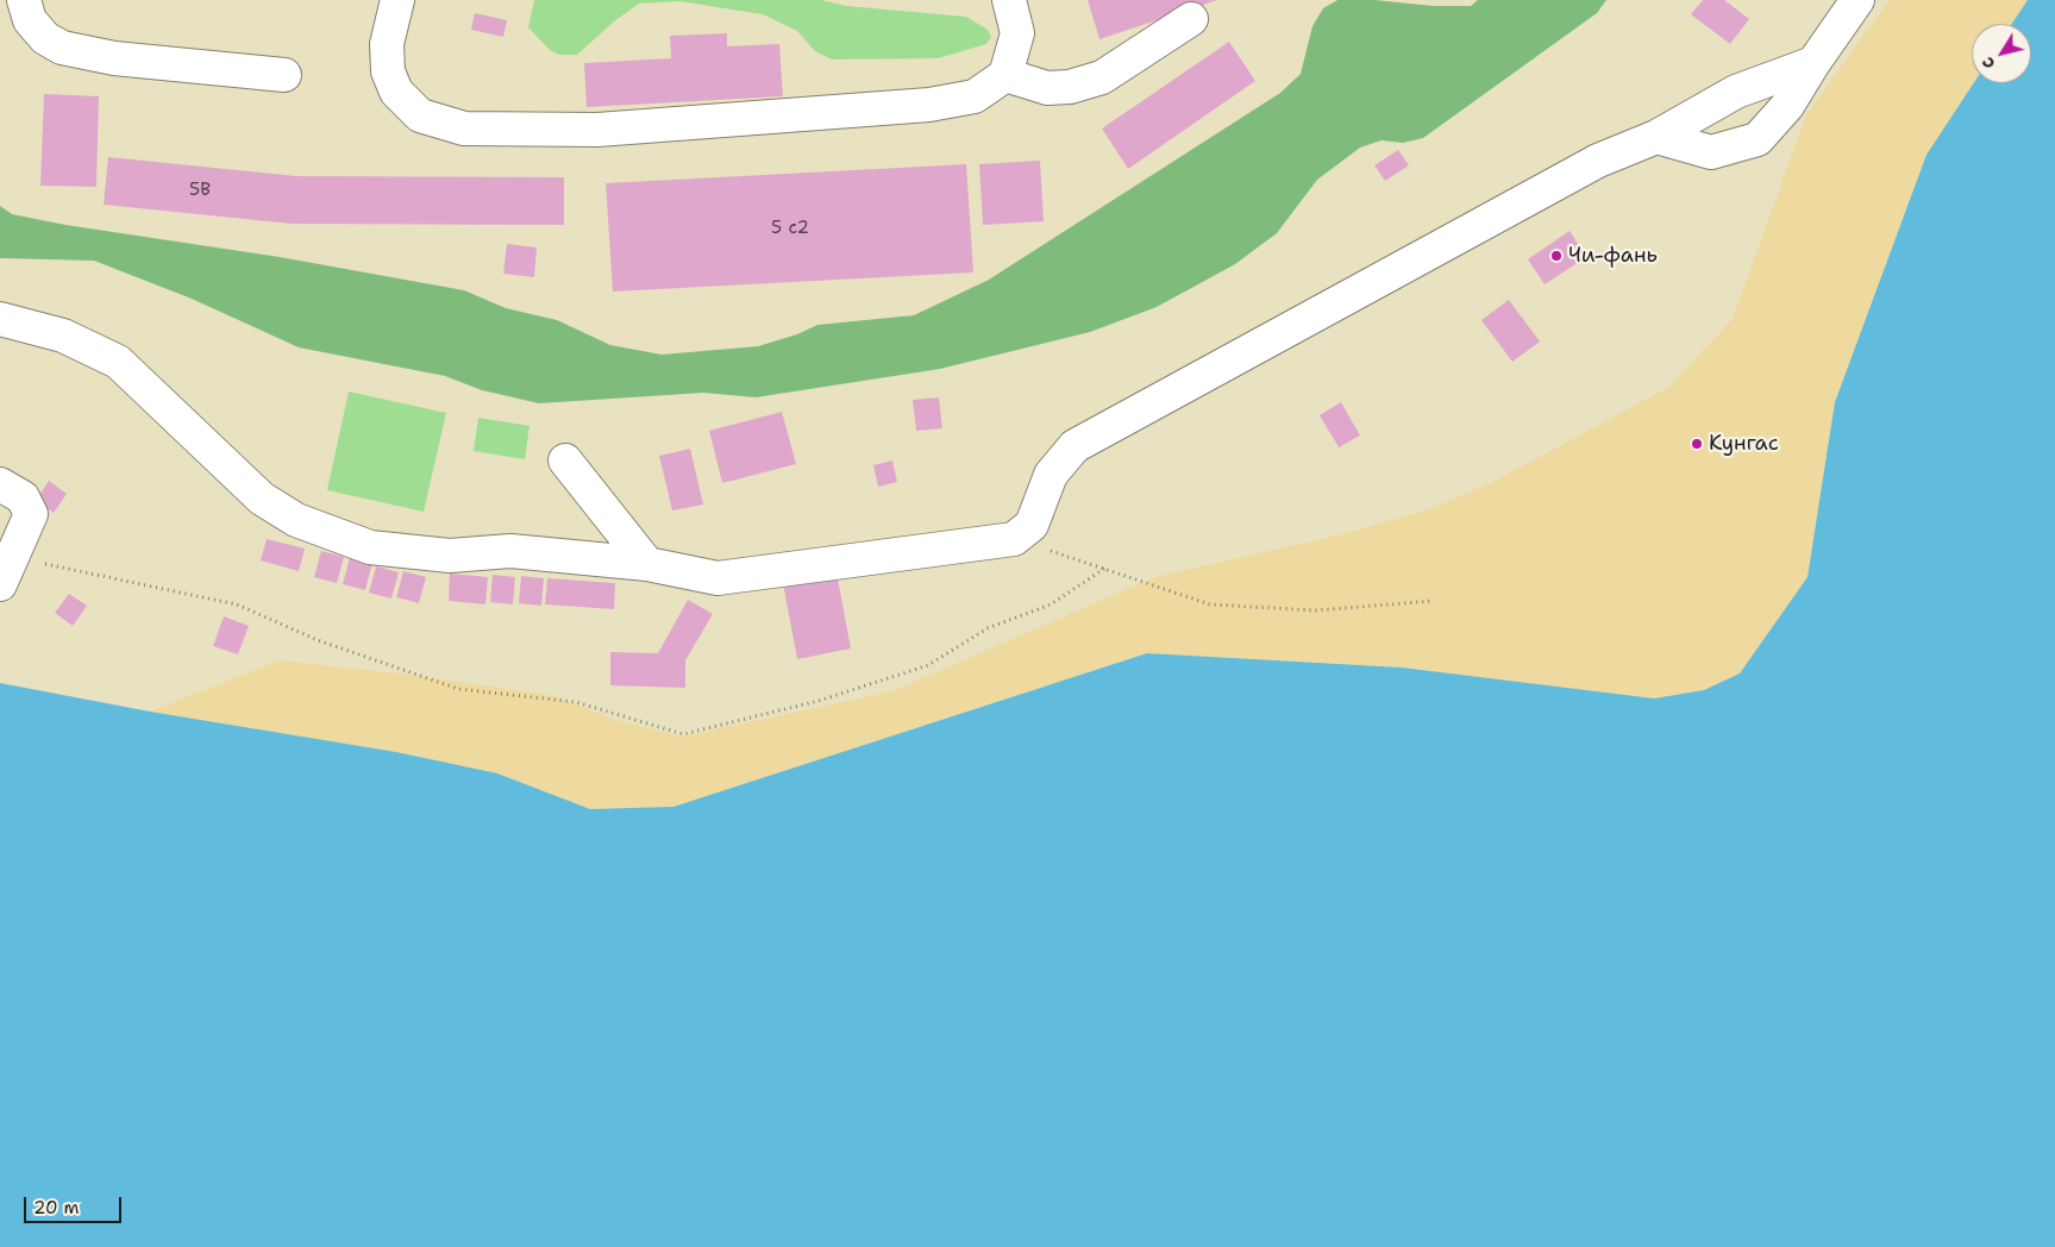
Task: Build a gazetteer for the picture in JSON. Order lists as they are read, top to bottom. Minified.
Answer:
{"places":["Чи-фань","Кунгас"],"house_numbers":["5В","5 с2"],"scale_bar":"20 m","north":"bottom left"}
